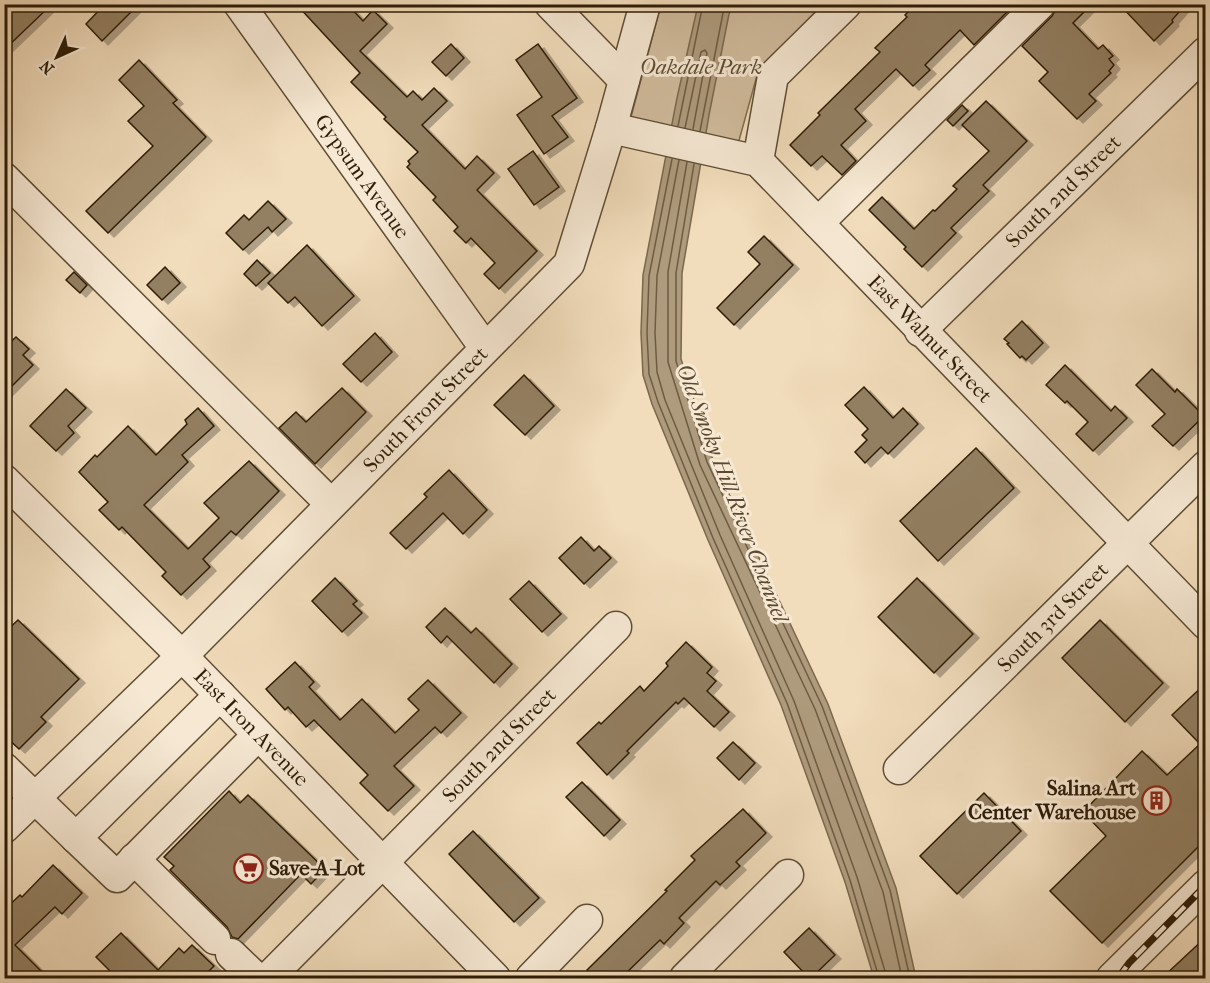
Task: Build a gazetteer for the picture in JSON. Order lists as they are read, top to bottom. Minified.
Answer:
{"streets":{"street":["Gypsum Avenue","South 2nd Street","East Walnut Street","South Front Street","South 3rd Street","East Iron Avenue"]},"crossings":[["Gypsum Avenue","South Front Street"],["South 2nd Street","East Walnut Street"],["South 2nd Street","East Iron Avenue"],["East Walnut Street","South 3rd Street"],["South Front Street","East Iron Avenue"]],"water":["Old Smoky Hill River Channel"],"parks":["Oakdale Park"],"places":{"building":["Salina Art Center Warehouse"],"supermarket":["Save-A-Lot"]},"north":"bottom left"}
